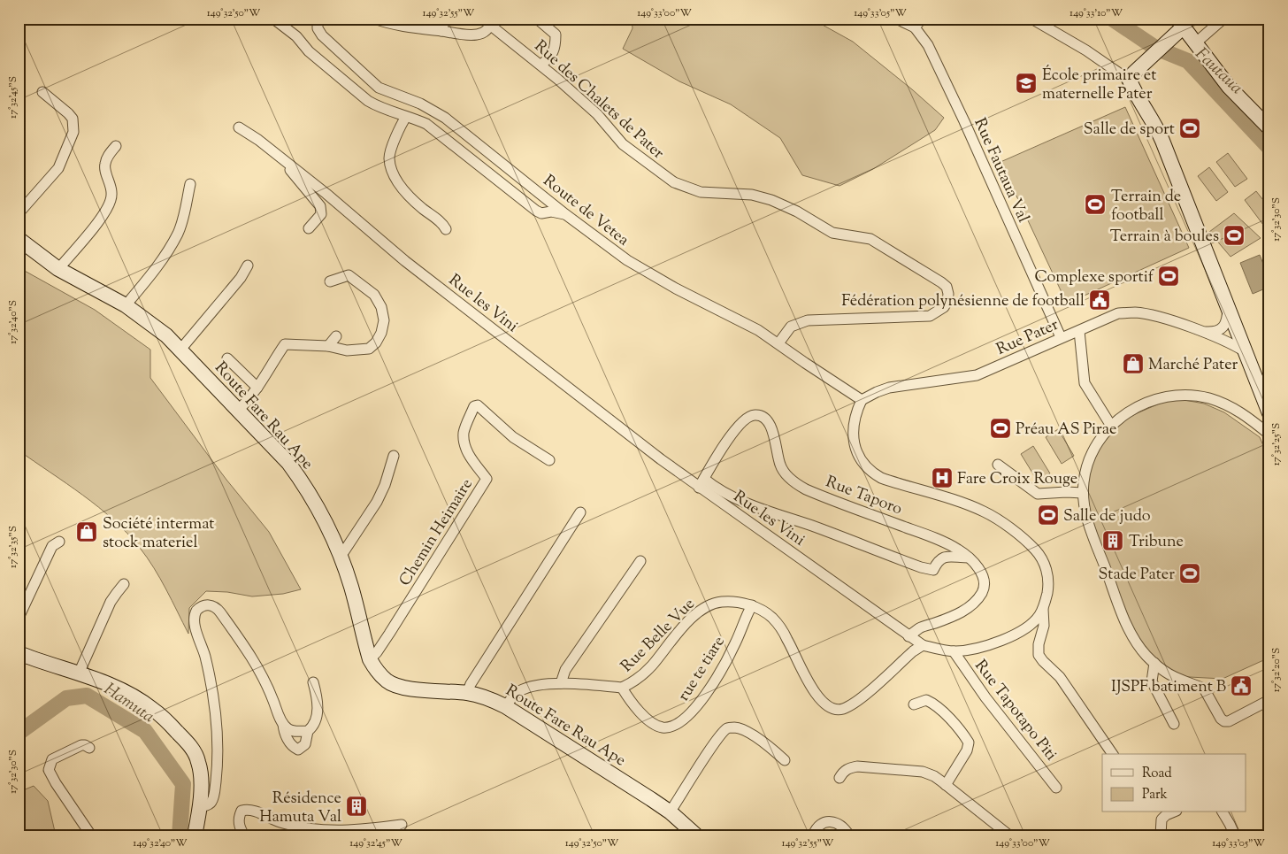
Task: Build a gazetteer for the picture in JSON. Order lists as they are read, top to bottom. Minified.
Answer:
{"streets":{"main road":["Route Fare Rau Ape"],"street":["Rue des Chalets de Pater","Rue Fautaua Val","Route de Vetea","Rue les Vini","Rue Pater","Rue Taporo","Chemin Heimaire","Rue Belle Vue","rue te tiare","Rue Tapotapo Piti"]},"crossings":[["Rue des Chalets de Pater","Route de Vetea"],["Rue Fautaua Val","Rue Pater"],["Route de Vetea","Rue les Vini"],["Route de Vetea","Rue Pater"],["Rue les Vini","Rue Pater"],["Rue les Vini","Rue Taporo"],["Rue les Vini","Rue Belle Vue"],["Rue les Vini","Rue Tapotapo Piti"],["Route Fare Rau Ape","Chemin Heimaire"],["Route Fare Rau Ape","Rue Belle Vue"],["Rue Belle Vue","rue te tiare"]],"water":["Fautaua","Hamuta"],"places":{"school or university":["École primaire et maternelle Pater"],"sports":["Salle de sport","Terrain de football","Terrain à boules","Complexe sportif","Préau AS Pirae","Salle de judo","Stade Pater"],"public building":["Fédération polynésienne de football","IJSPF batiment B"],"shop":["Marché Pater","Société intermat stock materiel"],"hospital":["Fare Croix Rouge"],"building":["Tribune","Résidence Hamuta Val"]},"legend":["Road","Park"],"coordinates":["149°32'50\"W","149°32'55\"W","149°33'00\"W","149°33'05\"W","149°33'10\"W","17°32'45\"S","17°32'30\"S","17°32'40\"S","17°32'25\"S","17°32'35\"S","17°32'20\"S","149°32'40\"W","149°32'45\"W"]}
